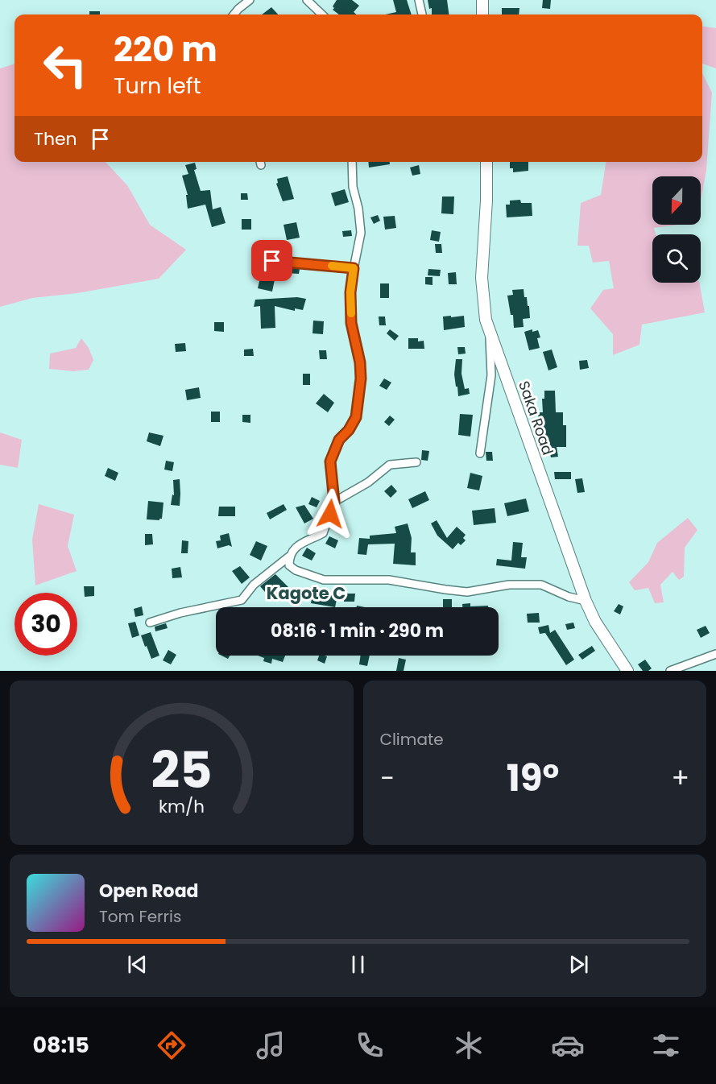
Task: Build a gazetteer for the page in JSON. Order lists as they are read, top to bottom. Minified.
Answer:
{"streets":{"main road":["Saka Road"]},"districts":["Kagote C"],"north":"bottom","page":{"turn":["220 m","Turn left"],"then":"Then","limit":"30","trip":"08:16 · 1 min · 290 m","tile":"Climate","heat":["−","19°","+"],"song":["Open Road","Tom Ferris"],"tabs":"08:15","gauge":["25","km/h"]}}
